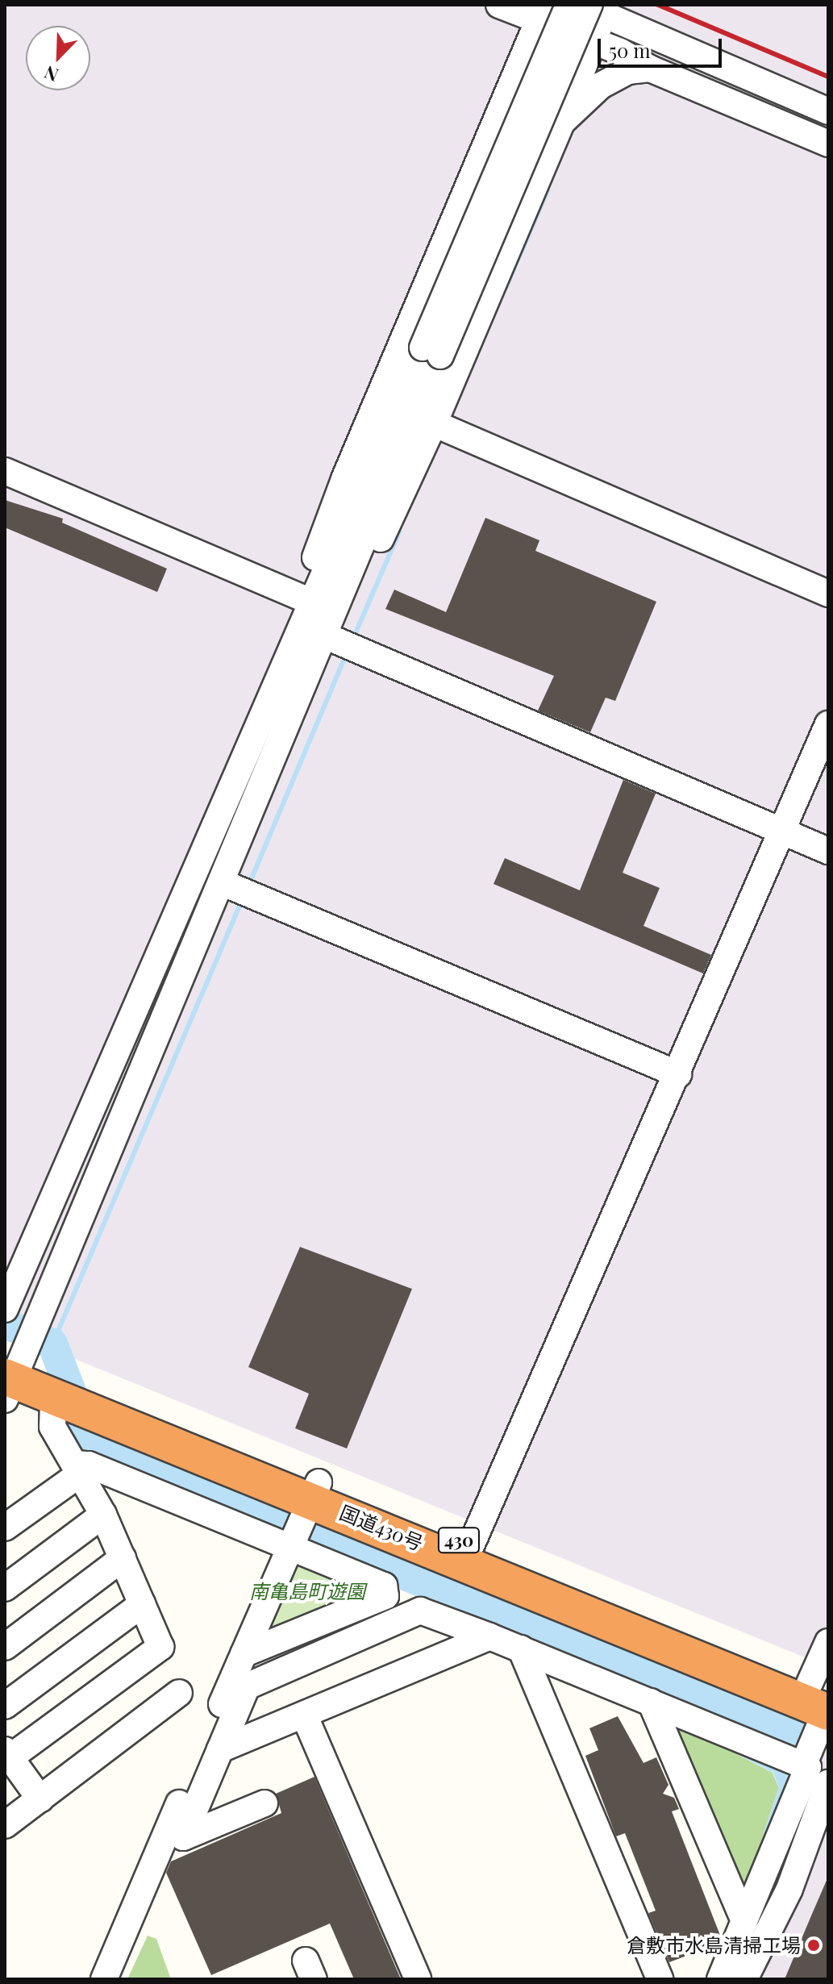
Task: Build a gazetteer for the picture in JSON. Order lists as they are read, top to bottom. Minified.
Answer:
{"streets":{"highway":["国道430号","430"]},"parks":["南亀島町遊園"],"places":["倉敷市水島清掃工場"],"scale_bar":"50 m","north":"bottom left"}
